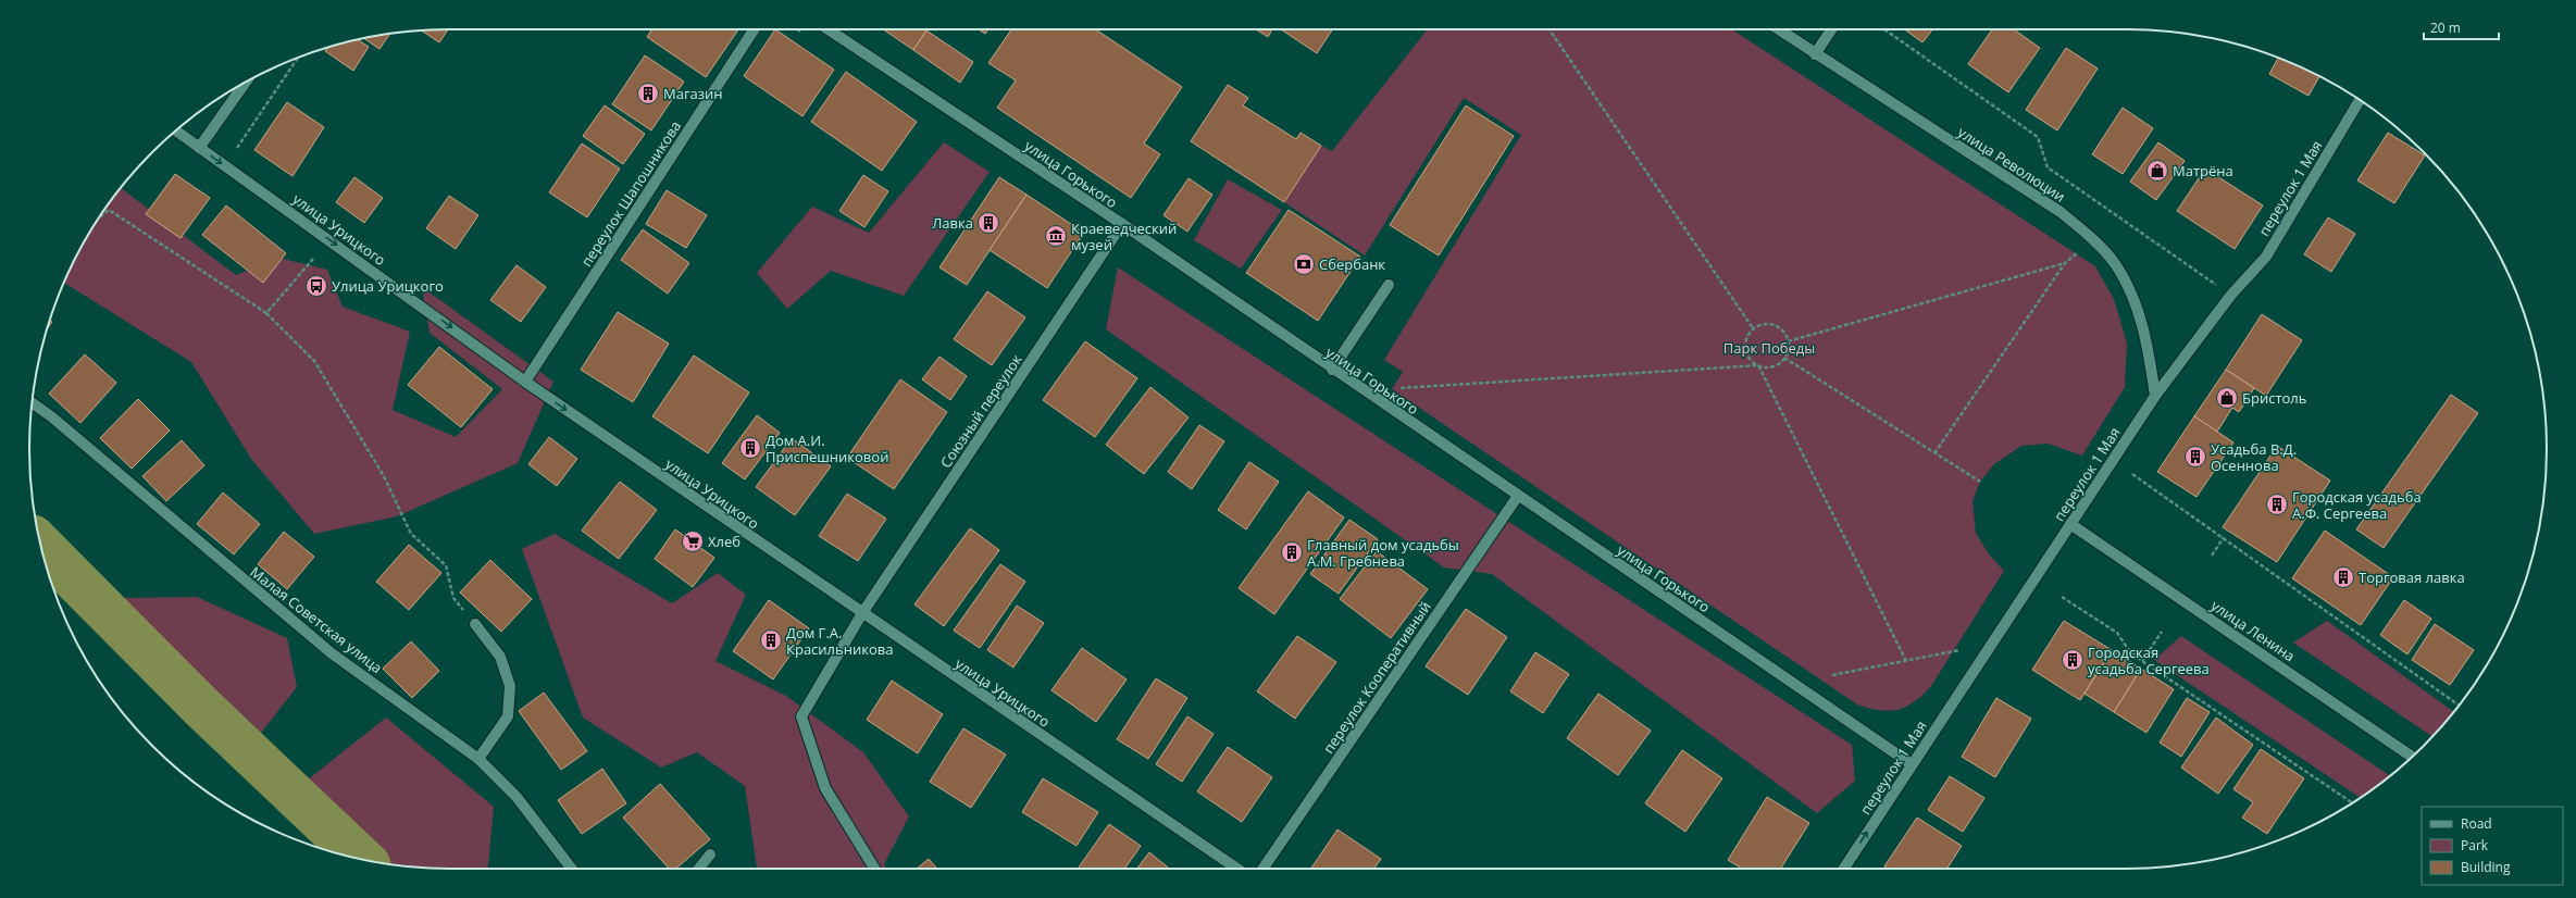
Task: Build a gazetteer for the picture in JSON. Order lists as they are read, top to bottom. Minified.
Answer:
{"streets":{"street":["улица Революции","улица Горького","переулок 1 Мая","переулок Шапошникова","улица Урицкого","Союзный переулок","Малая Советская улица","улица Ленина","переулок Кооперативный"]},"crossings":[["улица Революции","переулок 1 Мая"],["улица Горького","переулок 1 Мая"],["улица Горького","Союзный переулок"],["улица Горького","переулок Кооперативный"],["переулок 1 Мая","улица Ленина"],["переулок Шапошникова","улица Урицкого"],["улица Урицкого","Союзный переулок"]],"one_way":["улица Урицкого"],"parks":["Парк Победы"],"places":{"building":["Магазин","Лавка","Дом А.И. Приспешниковой","Усадьба В.Д. Осеннова","Городская усадьба А.Ф. Сергеева","Главный дом усадьбы А.М. Гребнева","Торговая лавка","Дом Г.А. Красильникова","Городская усадьба Сергеева"],"shop":["Матрёна","Бристоль"],"museum":["Краеведческий музей"],"bank":["Сбербанк"],"bus stop":["Улица Урицкого"],"supermarket":["Хлеб"]},"legend":["Road","Park","Building"],"scale_bar":"20 m"}
